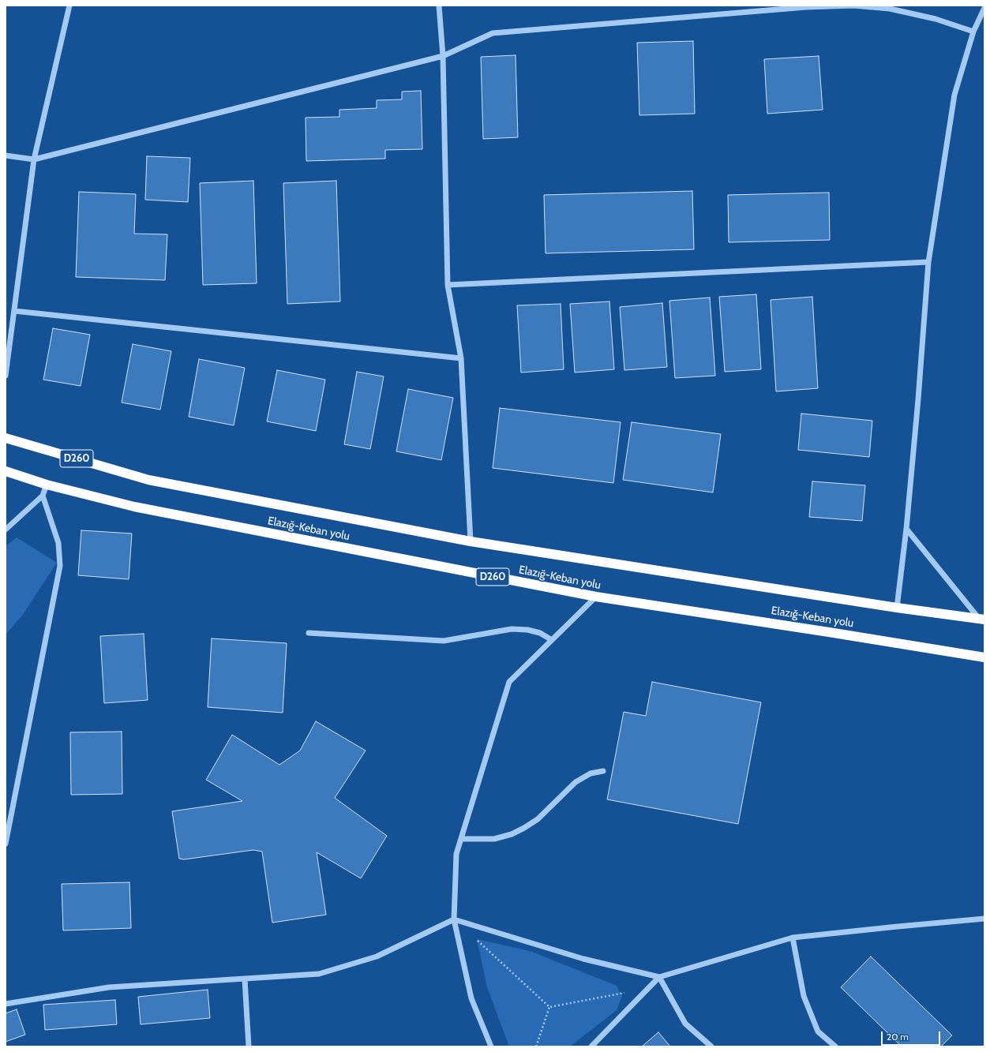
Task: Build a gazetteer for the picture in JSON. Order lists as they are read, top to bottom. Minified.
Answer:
{"streets":{"highway":["D260","Elazığ-Keban yolu"]},"scale_bar":"20 m"}
